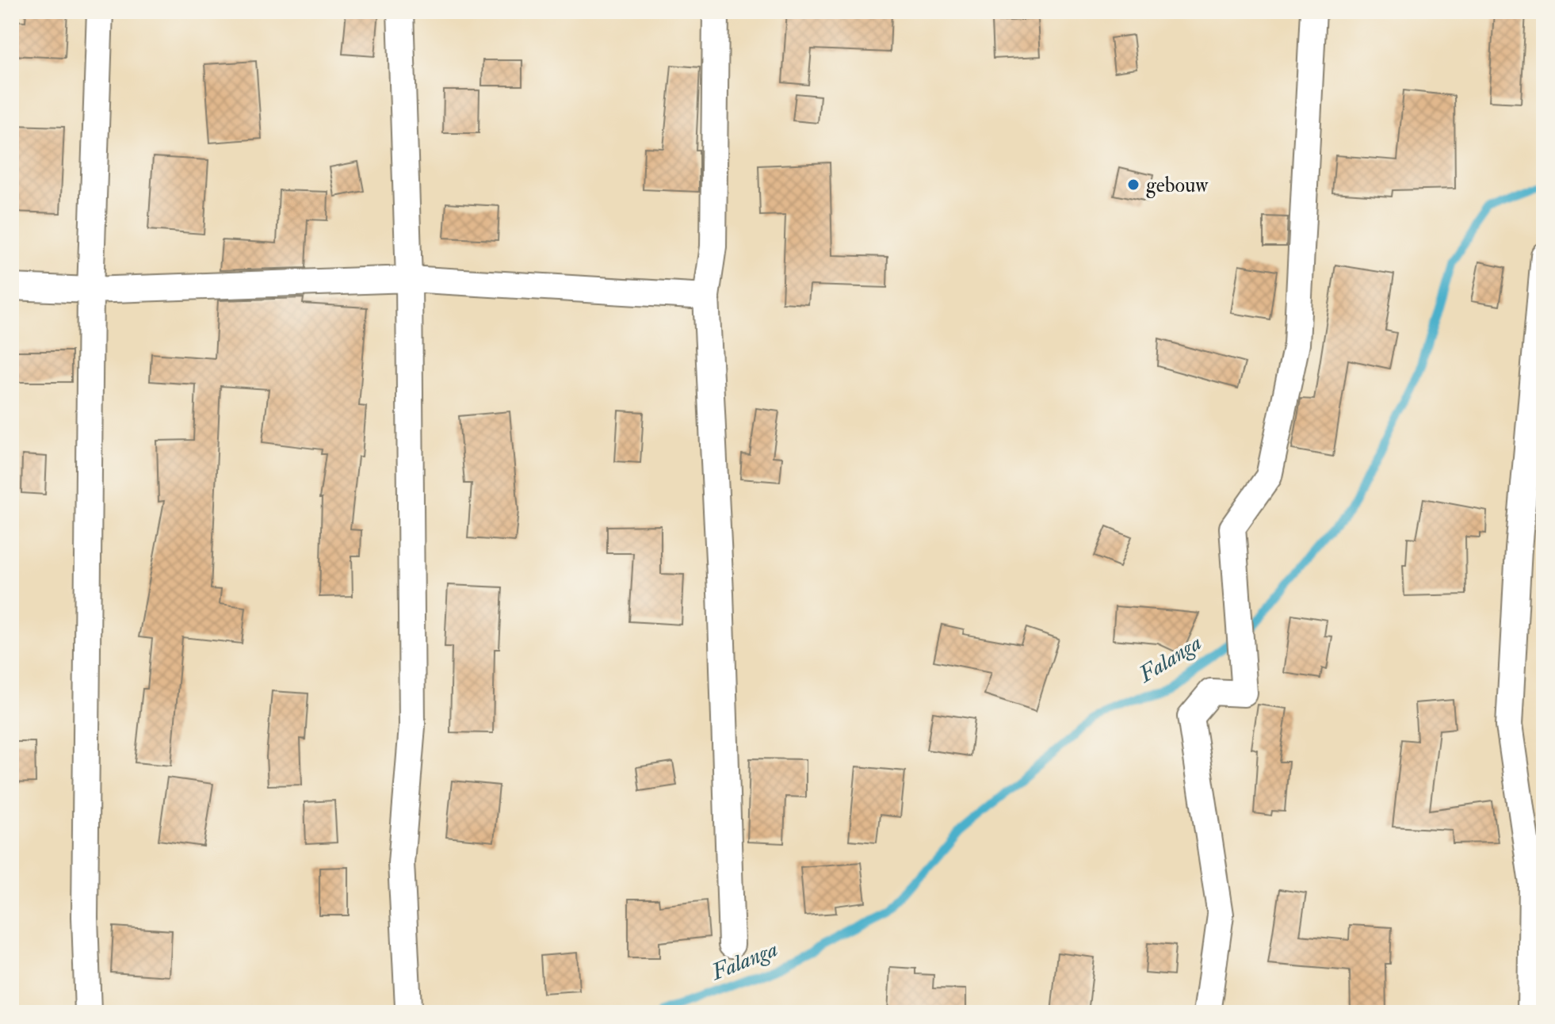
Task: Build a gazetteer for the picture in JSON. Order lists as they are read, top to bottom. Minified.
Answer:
{"water":["Falanga"],"places":["gebouw"]}
